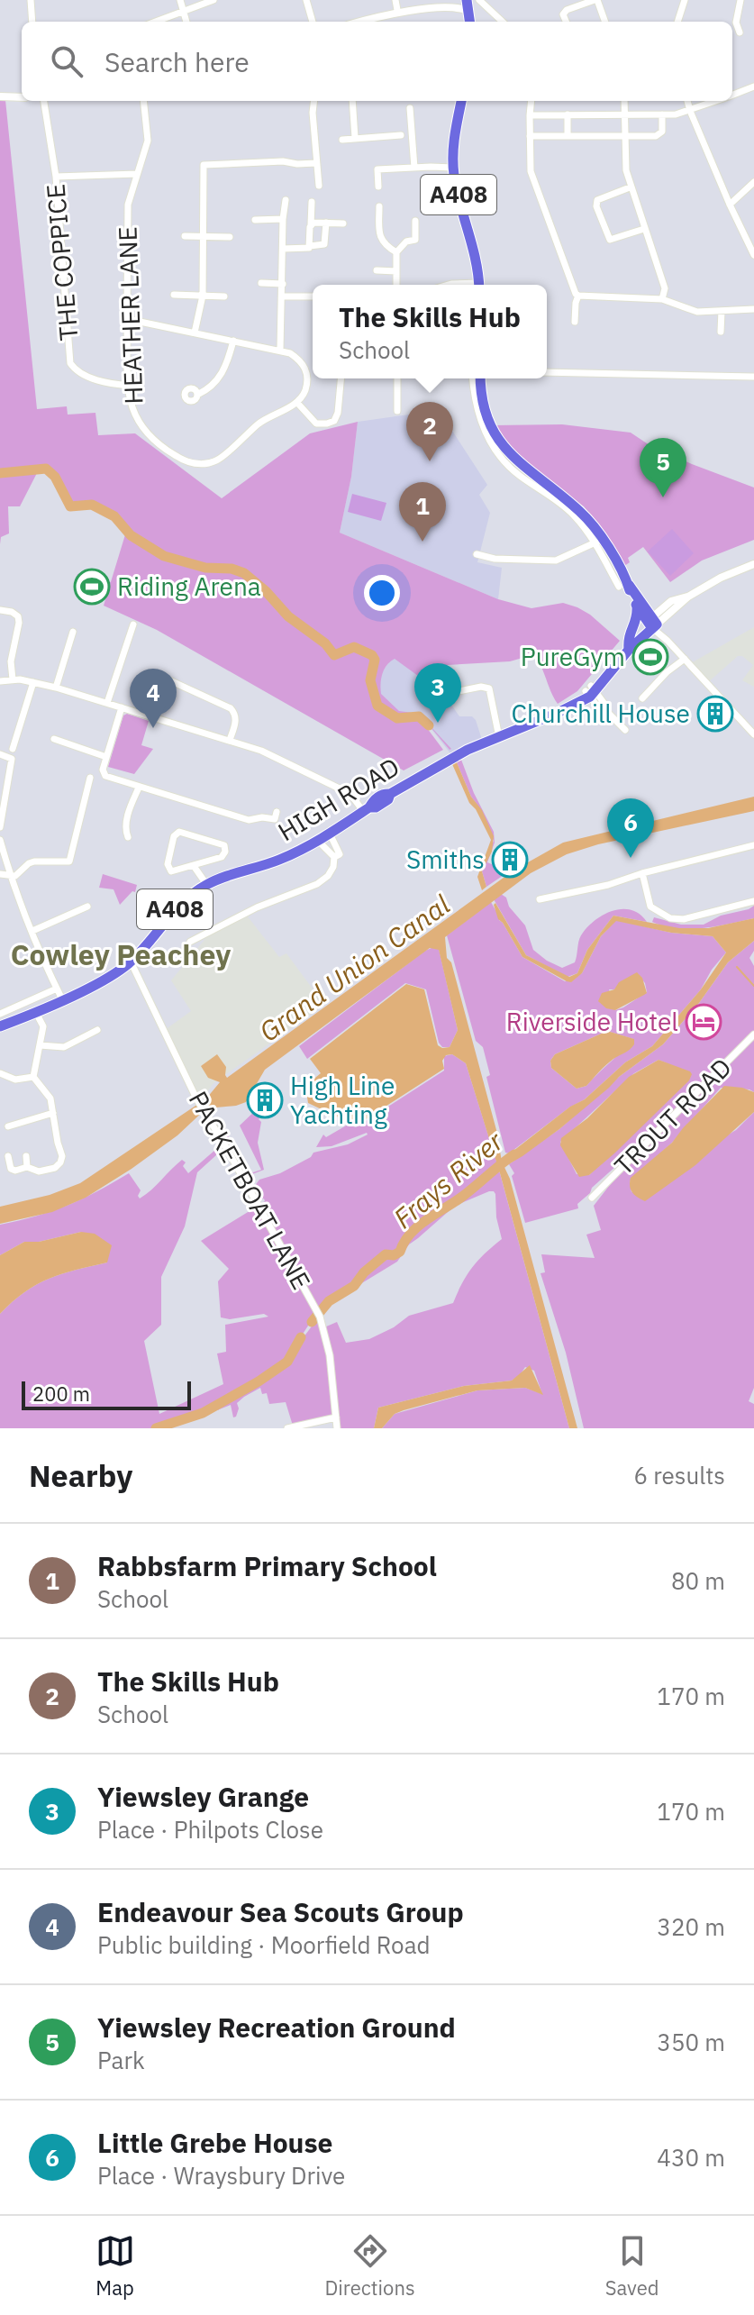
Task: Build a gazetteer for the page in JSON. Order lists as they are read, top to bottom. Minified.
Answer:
{"streets":{"main road":["A408","HIGH ROAD"],"street":["THE COPPICE","HEATHER LANE","TROUT ROAD","PACKETBOAT LANE"]},"crossings":[["THE COPPICE","HEATHER LANE"],["HIGH ROAD","PACKETBOAT LANE"]],"districts":["Cowley Peachey"],"water":["Grand Union Canal","Frays River"],"places":{"sports":["Riding Arena","PureGym"],"building":["Churchill House","Smiths","High Line Yachting"],"hotel":["Riverside Hotel"]},"scale_bar":"200 m","page":{"search":"Search here","popup":["The Skills Hub","School"],"pins":["2","5","1","3","4","6"],"scale":"200 m","heading":["Nearby","6 results"],"list":[{"mark":"1","name":"Rabbsfarm Primary School","note":"School","value":"80 m"},{"mark":"2","name":"The Skills Hub","note":"School","value":"170 m"},{"mark":"3","name":"Yiewsley Grange","note":"Place · Philpots Close","value":"170 m"},{"mark":"4","name":"Endeavour Sea Scouts Group","note":"Public building · Moorfield Road","value":"320 m"},{"mark":"5","name":"Yiewsley Recreation Ground","note":"Park","value":"350 m"},{"mark":"6","name":"Little Grebe House","note":"Place · Wraysbury Drive","value":"430 m"}],"nav":["Map","Directions","Saved"]}}
